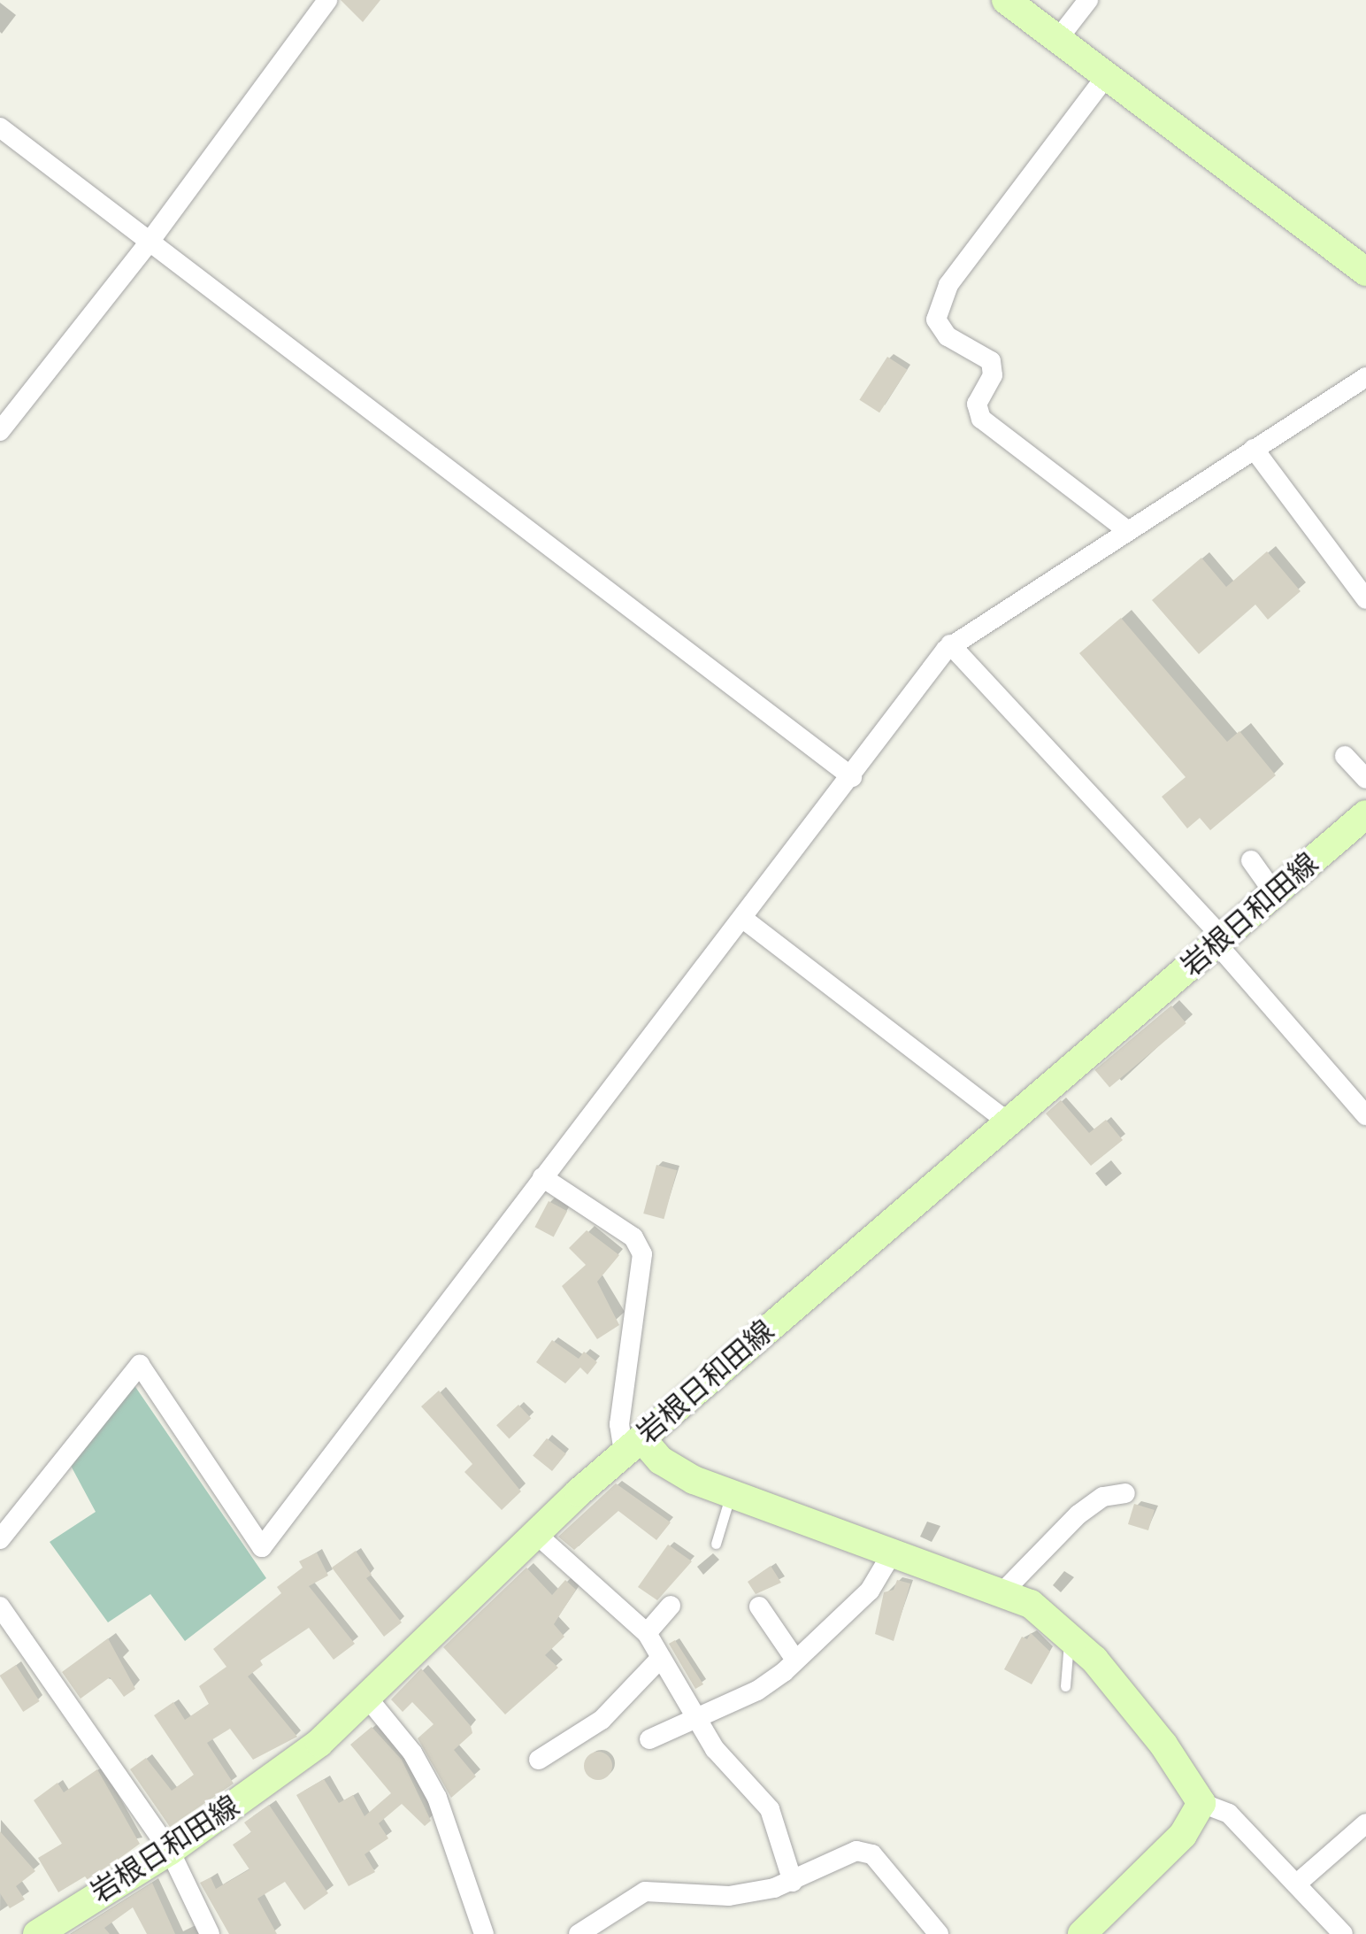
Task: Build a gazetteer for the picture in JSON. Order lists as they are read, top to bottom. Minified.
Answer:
{"streets":{"main road":["岩根日和田線"]}}
